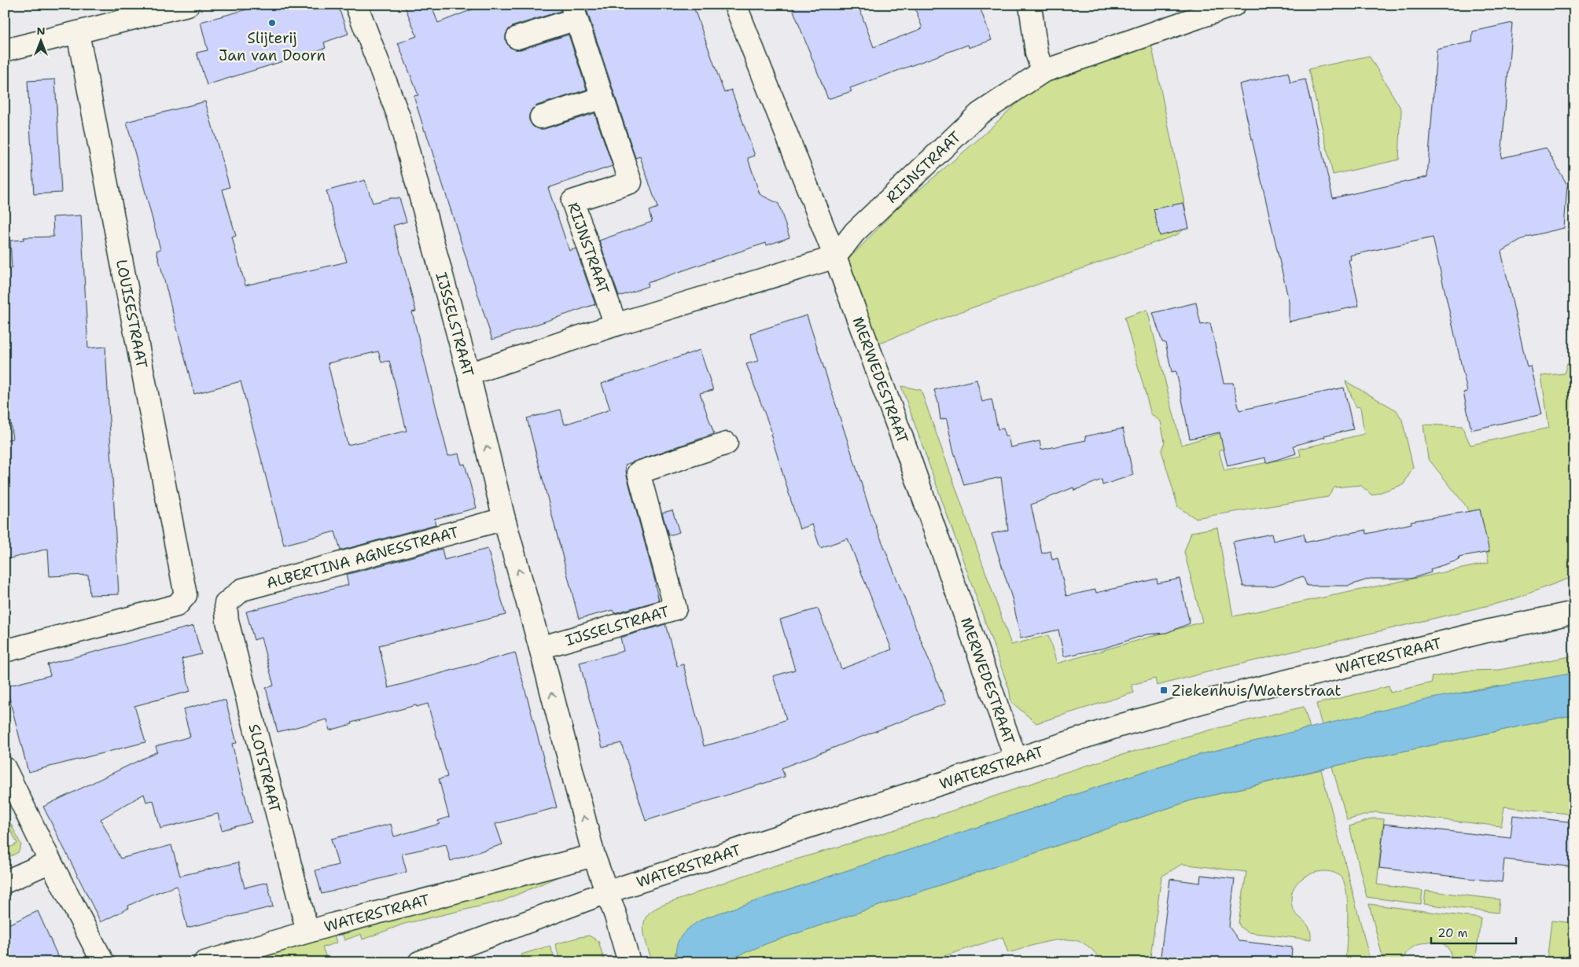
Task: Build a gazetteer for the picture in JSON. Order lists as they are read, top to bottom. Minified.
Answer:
{"streets":{"street":["RIJNSTRAAT","LOUISESTRAAT","IJSSELSTRAAT","MERWEDESTRAAT","ALBERTINA AGNESSTRAAT","WATERSTRAAT","SLOTSTRAAT"]},"crossings":[["RIJNSTRAAT","MERWEDESTRAAT"],["IJSSELSTRAAT","ALBERTINA AGNESSTRAAT"],["IJSSELSTRAAT","WATERSTRAAT"],["MERWEDESTRAAT","WATERSTRAAT"],["ALBERTINA AGNESSTRAAT","SLOTSTRAAT"],["WATERSTRAAT","SLOTSTRAAT"]],"one_way":["IJSSELSTRAAT"],"places":{"other":["Slijterij Jan van Doorn"],"transit":["Ziekenhuis/Waterstraat"]},"scale_bar":"20 m","north":"top"}
